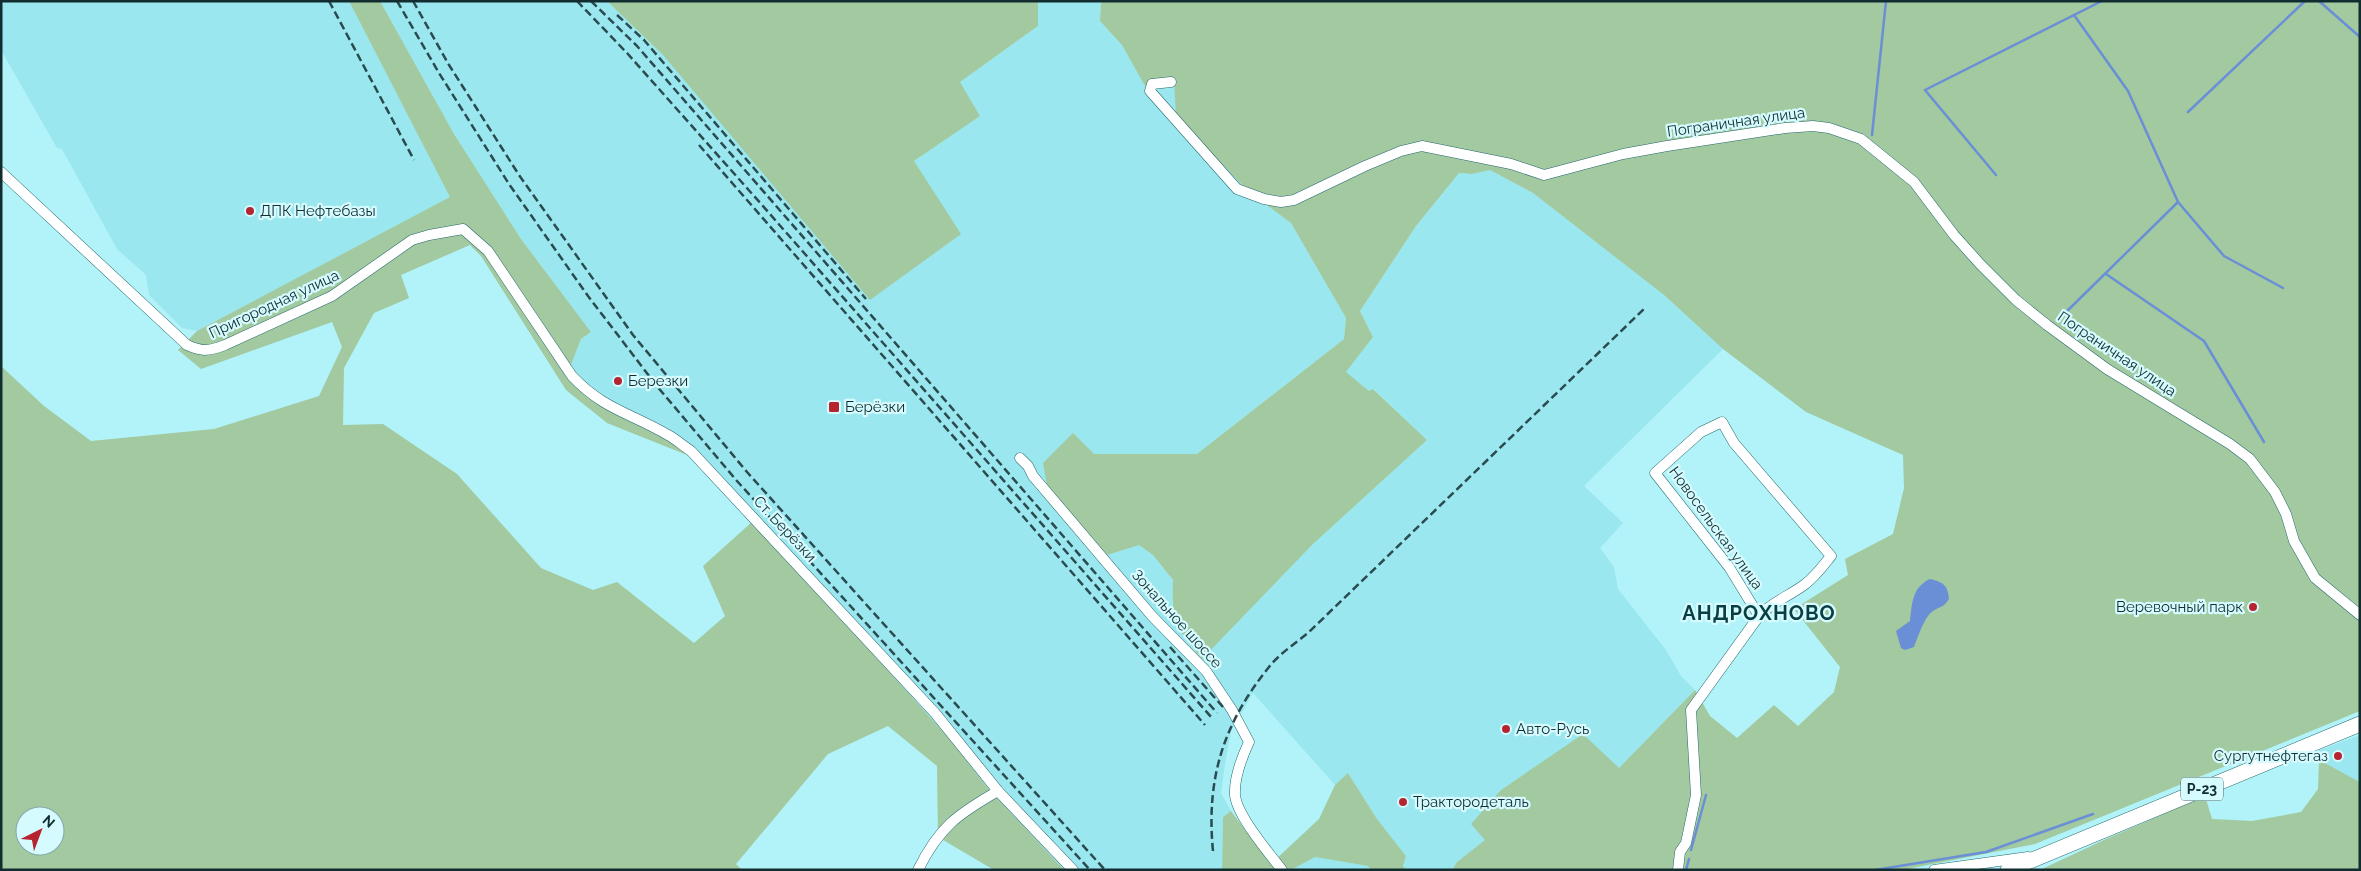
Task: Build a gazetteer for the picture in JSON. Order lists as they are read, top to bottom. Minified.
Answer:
{"streets":{"highway":["Р-23"],"street":["Пограничная улица","Пригородная улица","Новосельская улица","Ст. Берёзки","Зональное шоссе"]},"crossings":[["Пригородная улица","Ст. Берёзки"]],"districts":["АНДРОХНОВО"],"places":{"other":["ДПК Нефтебазы","Березки","Веревочный парк","Авто-Русь","Сургутнефтегаз","Трактородеталь"],"transit":["Берёзки"]},"north":"top right"}
